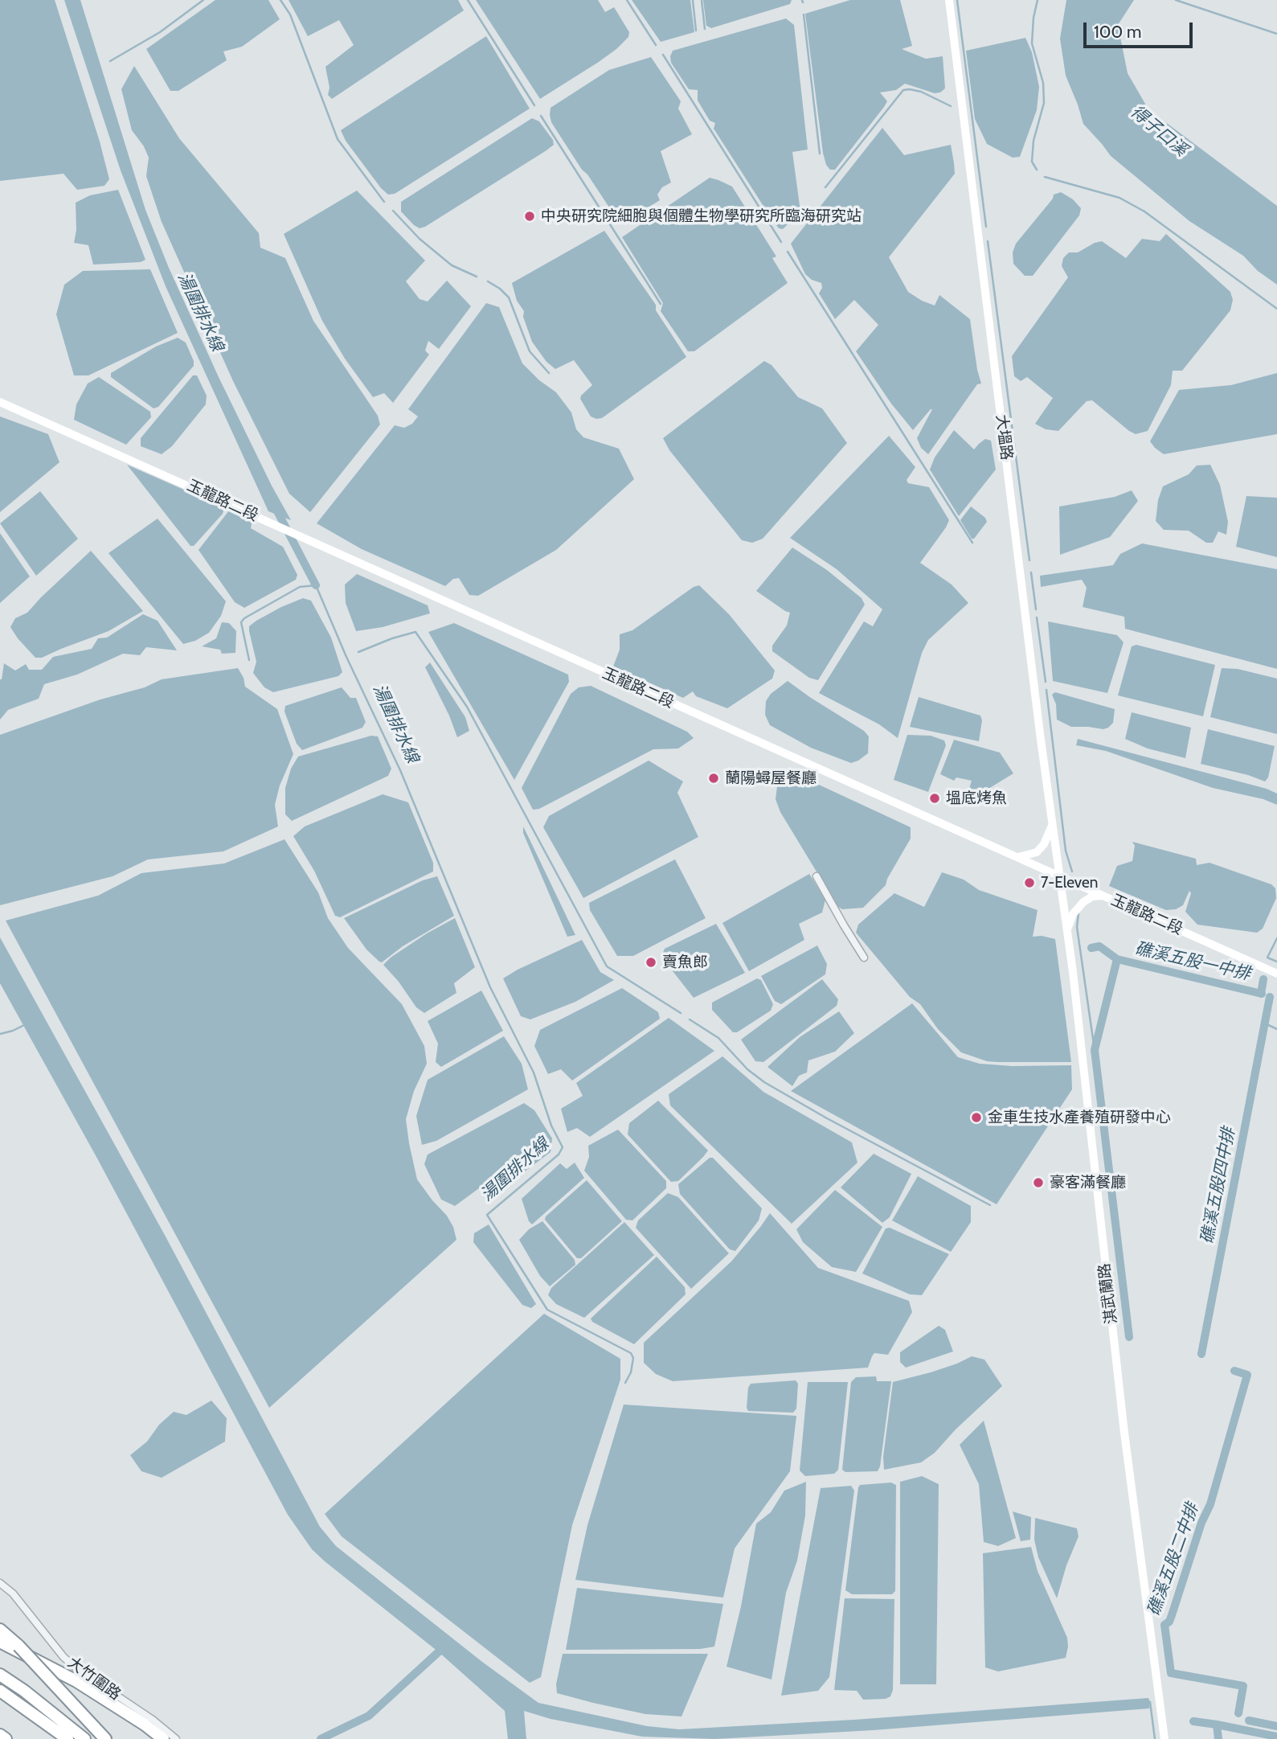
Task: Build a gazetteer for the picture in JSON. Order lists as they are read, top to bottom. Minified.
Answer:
{"streets":{"street":["大塭路","玉龍路二段","淇武蘭路","大竹圍路"]},"crossings":[["大塭路","玉龍路二段"],["大塭路","淇武蘭路"],["玉龍路二段","淇武蘭路"]],"water":["得子口溪","湯圍排水線","礁溪五股一中排","礁溪五股四中排","礁溪五股二中排"],"places":["中央研究院細胞與個體生物學研究所臨海研究站","蘭陽蟳屋餐廳","塭底烤魚","7-Eleven","賣魚郎","金車生技水產養殖研發中心","豪客滿餐廳"],"scale_bar":"100 m"}
